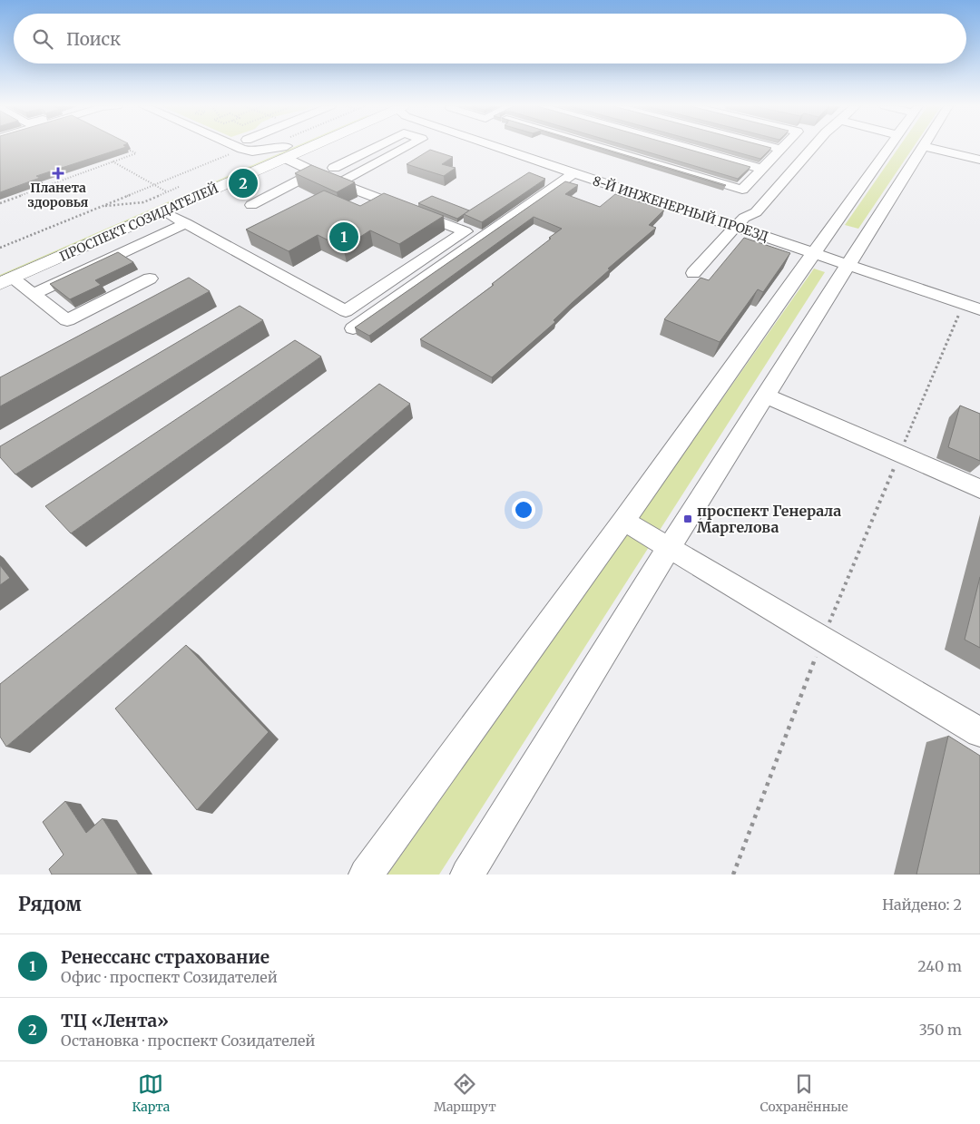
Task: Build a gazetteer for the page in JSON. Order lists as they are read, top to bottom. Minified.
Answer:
{"streets":{"main road":["ПРОСПЕКТ СОЗИДАТЕЛЕЙ"],"street":["8-Й ИНЖЕНЕРНЫЙ ПРОЕЗД"]},"places":{"health":["Планета здоровья"],"transit":["проспект Генерала Маргелова"]},"page":{"search":"Поиск","pins":["2","1"],"heading":["Рядом","Найдено: 2"],"list":[{"mark":"1","name":"Ренессанс страхование","note":"Офис · проспект Созидателей","value":"240 m"},{"mark":"2","name":"ТЦ «Лента»","note":"Остановка · проспект Созидателей","value":"350 m"}],"nav":["Карта","Маршрут","Сохранённые"]}}
